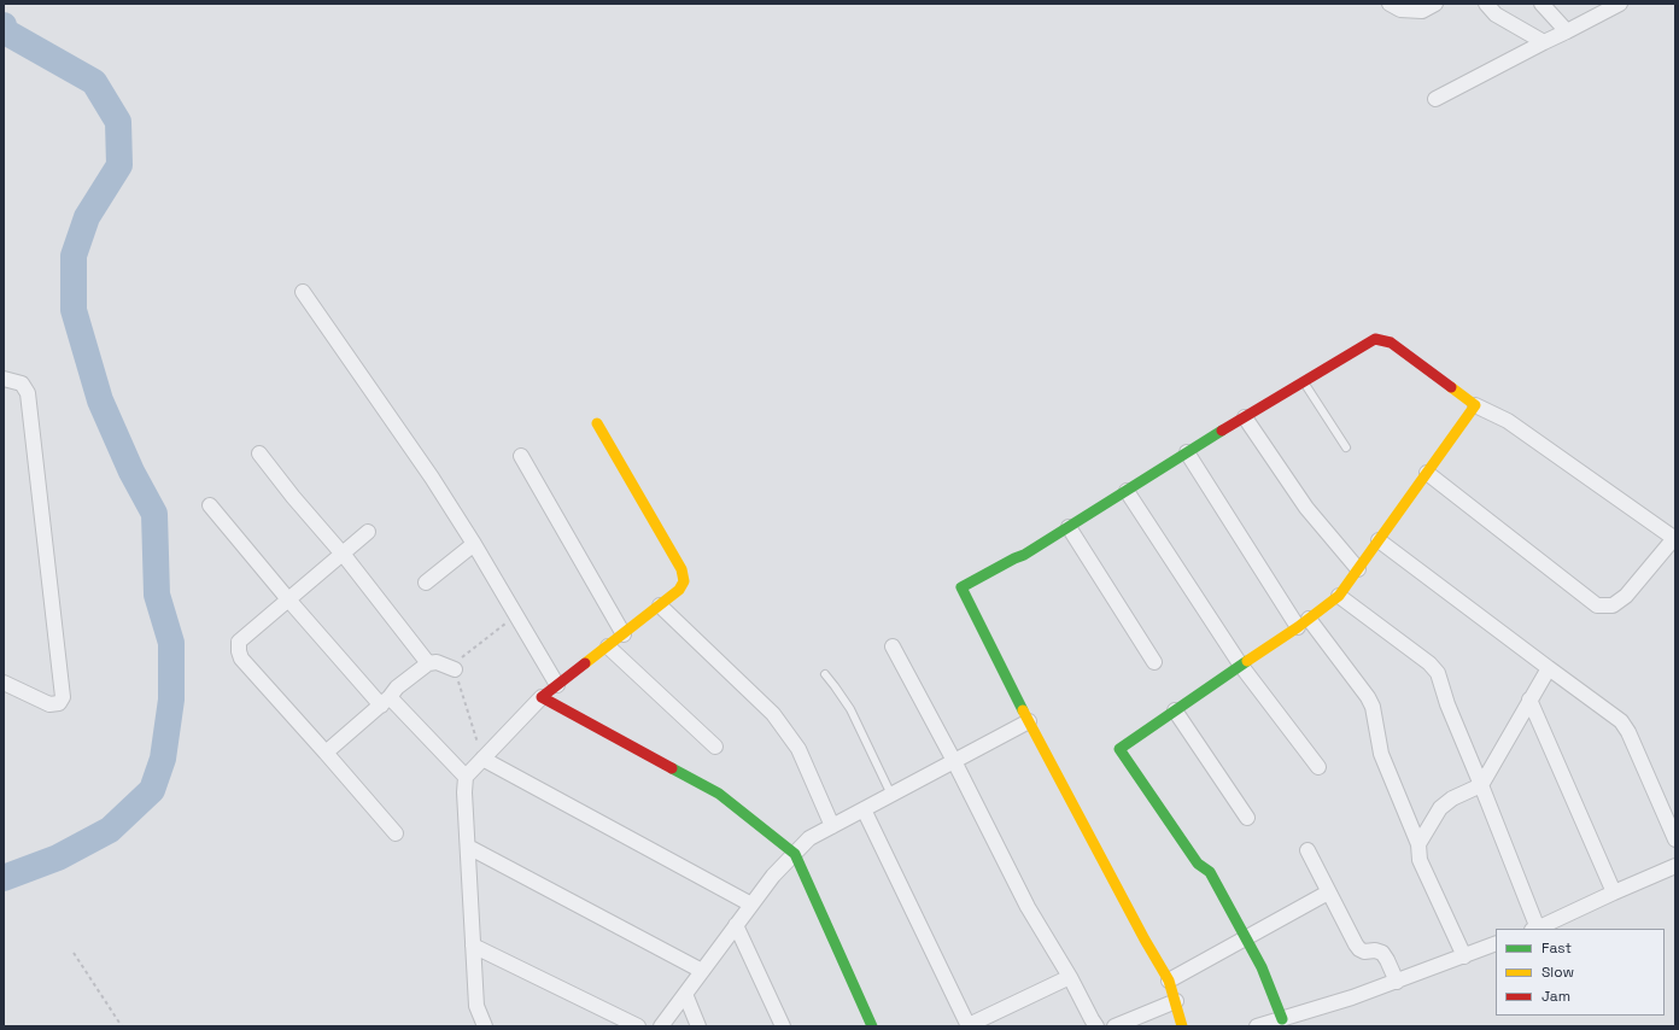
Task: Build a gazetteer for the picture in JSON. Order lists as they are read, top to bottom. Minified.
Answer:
{"legend":["Fast","Slow","Jam"]}
